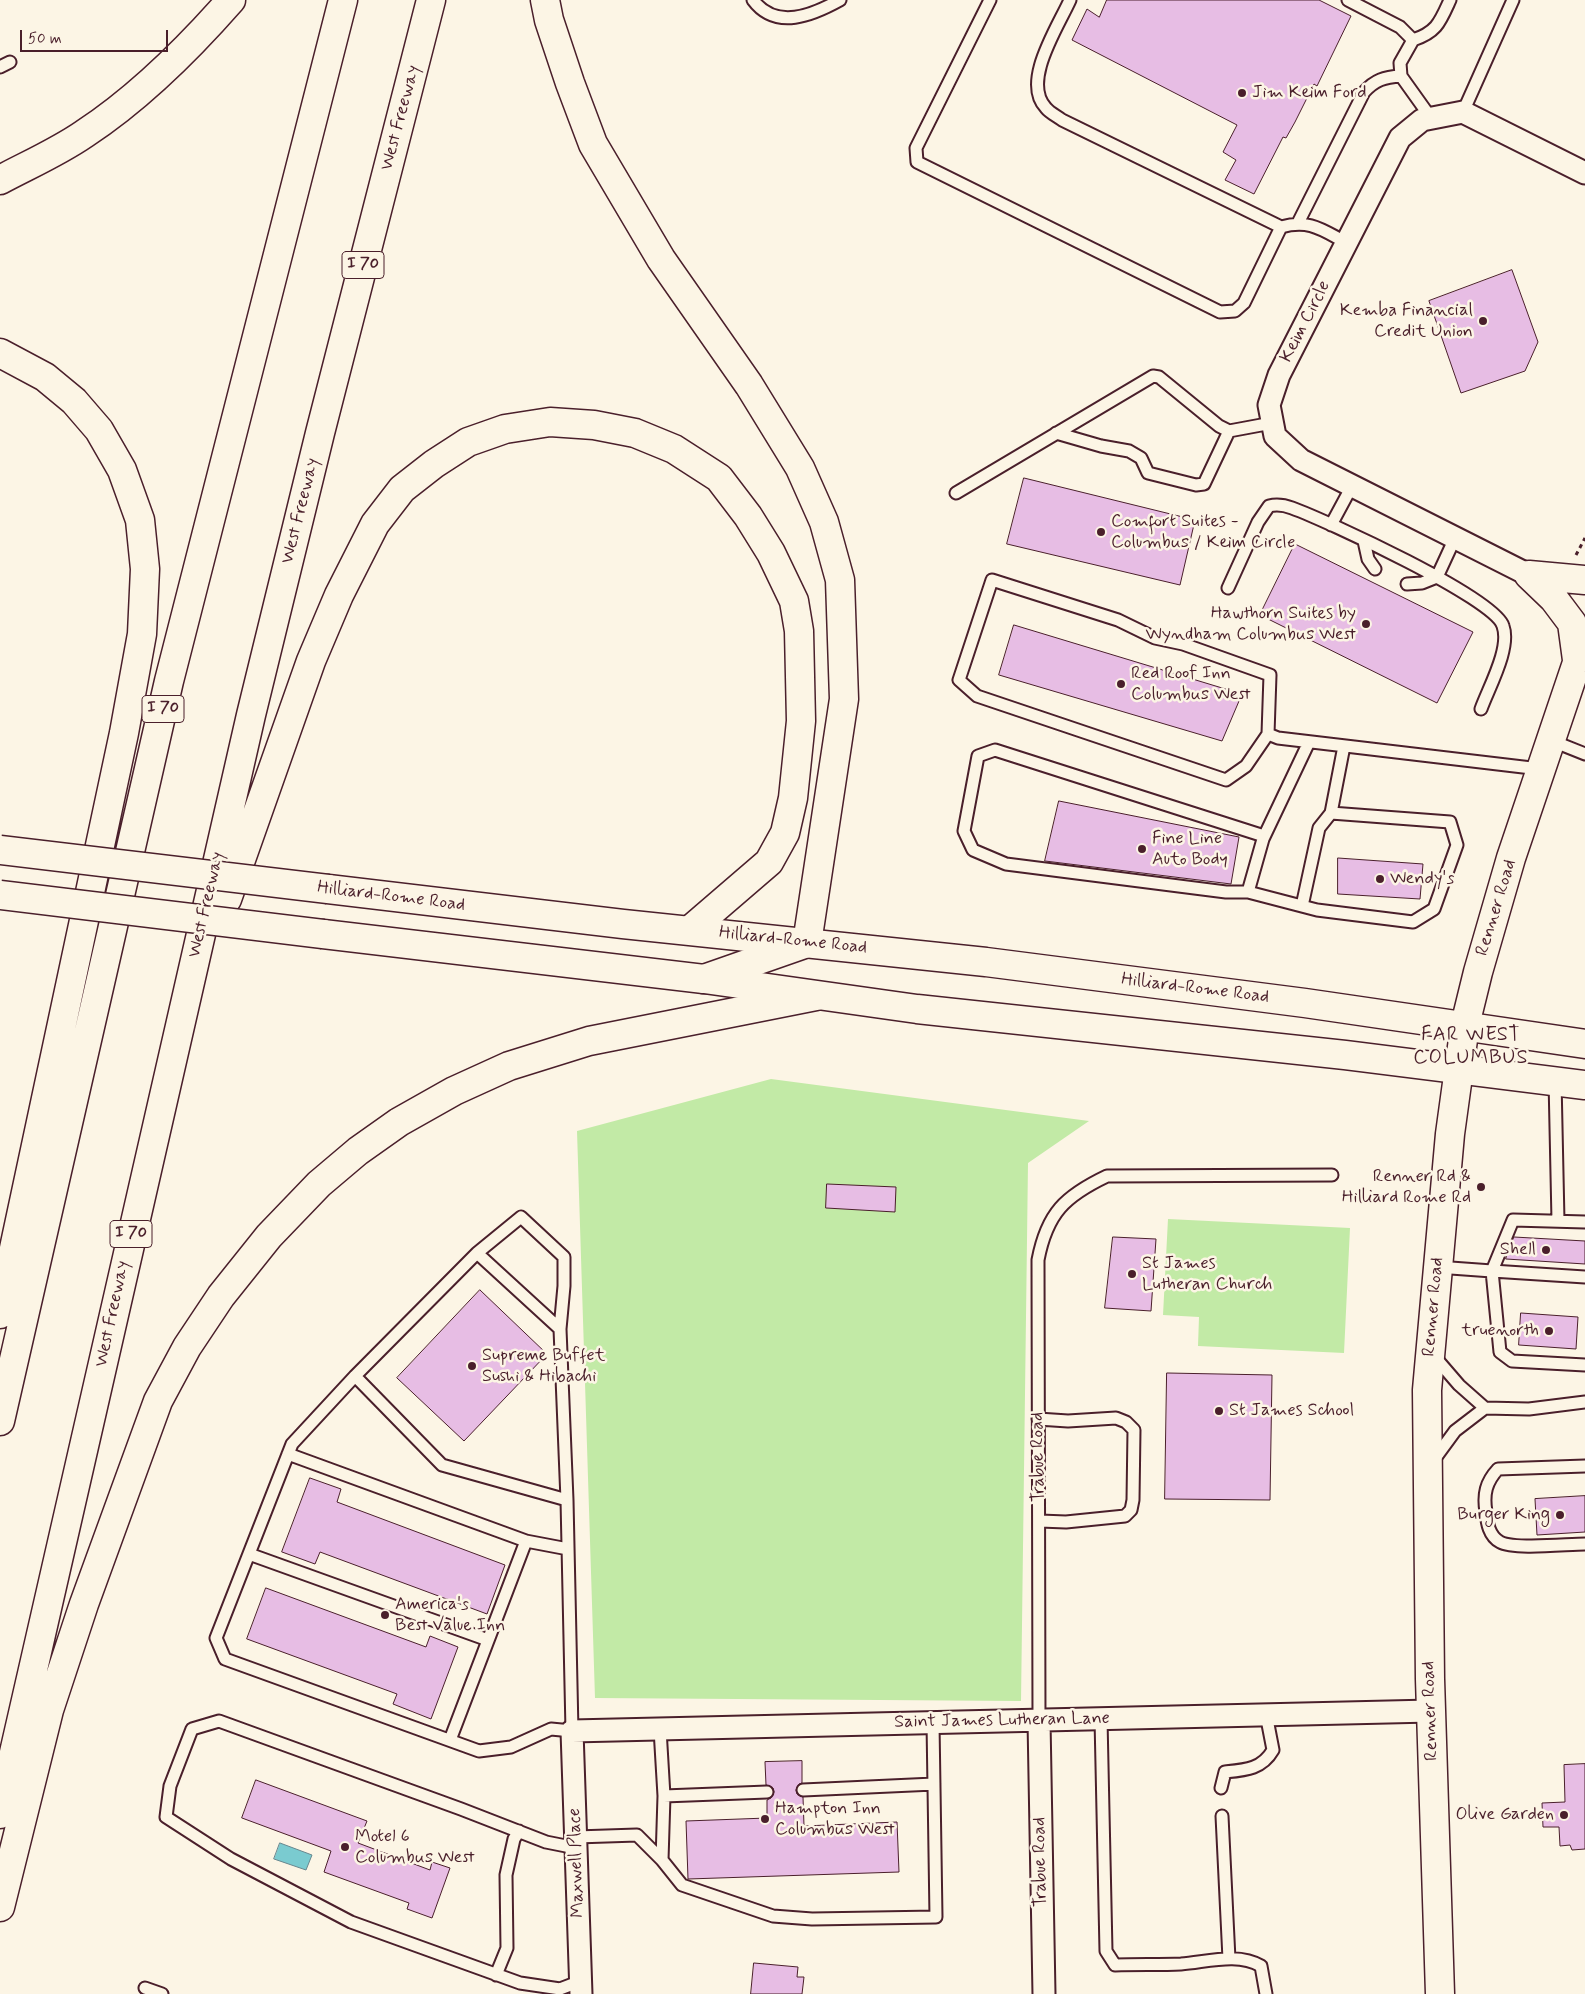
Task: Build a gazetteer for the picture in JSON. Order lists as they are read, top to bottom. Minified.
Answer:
{"streets":{"main road":["West Freeway","I 70","Hilliard-Rome Road","Renner Road"],"street":["Keim Circle","Trabue Road","Saint James Lutheran Lane","Maxwell Place"]},"crossings":[["Hilliard-Rome Road","Renner Road"],["Renner Road","Saint James Lutheran Lane"],["Trabue Road","Saint James Lutheran Lane"],["Saint James Lutheran Lane","Maxwell Place"]],"districts":["FAR WEST COLUMBUS"],"places":["Jim Keim Ford","Kemba Financial Credit Union","Comfort Suites - Columbus / Keim Circle","Hawthorn Suites by Wyndham Columbus West","Red Roof Inn Columbus West","Fine Line Auto Body","Wendy's","Renner Rd & Hilliard Rome Rd","Shell","St James Lutheran Church","truenorth","Supreme Buffet Sushi & Hibachi","St James School","Burger King","America's Best Value Inn","Olive Garden","Hampton Inn Columbus West","Motel 6 Columbus West"],"scale_bar":"50 m"}
